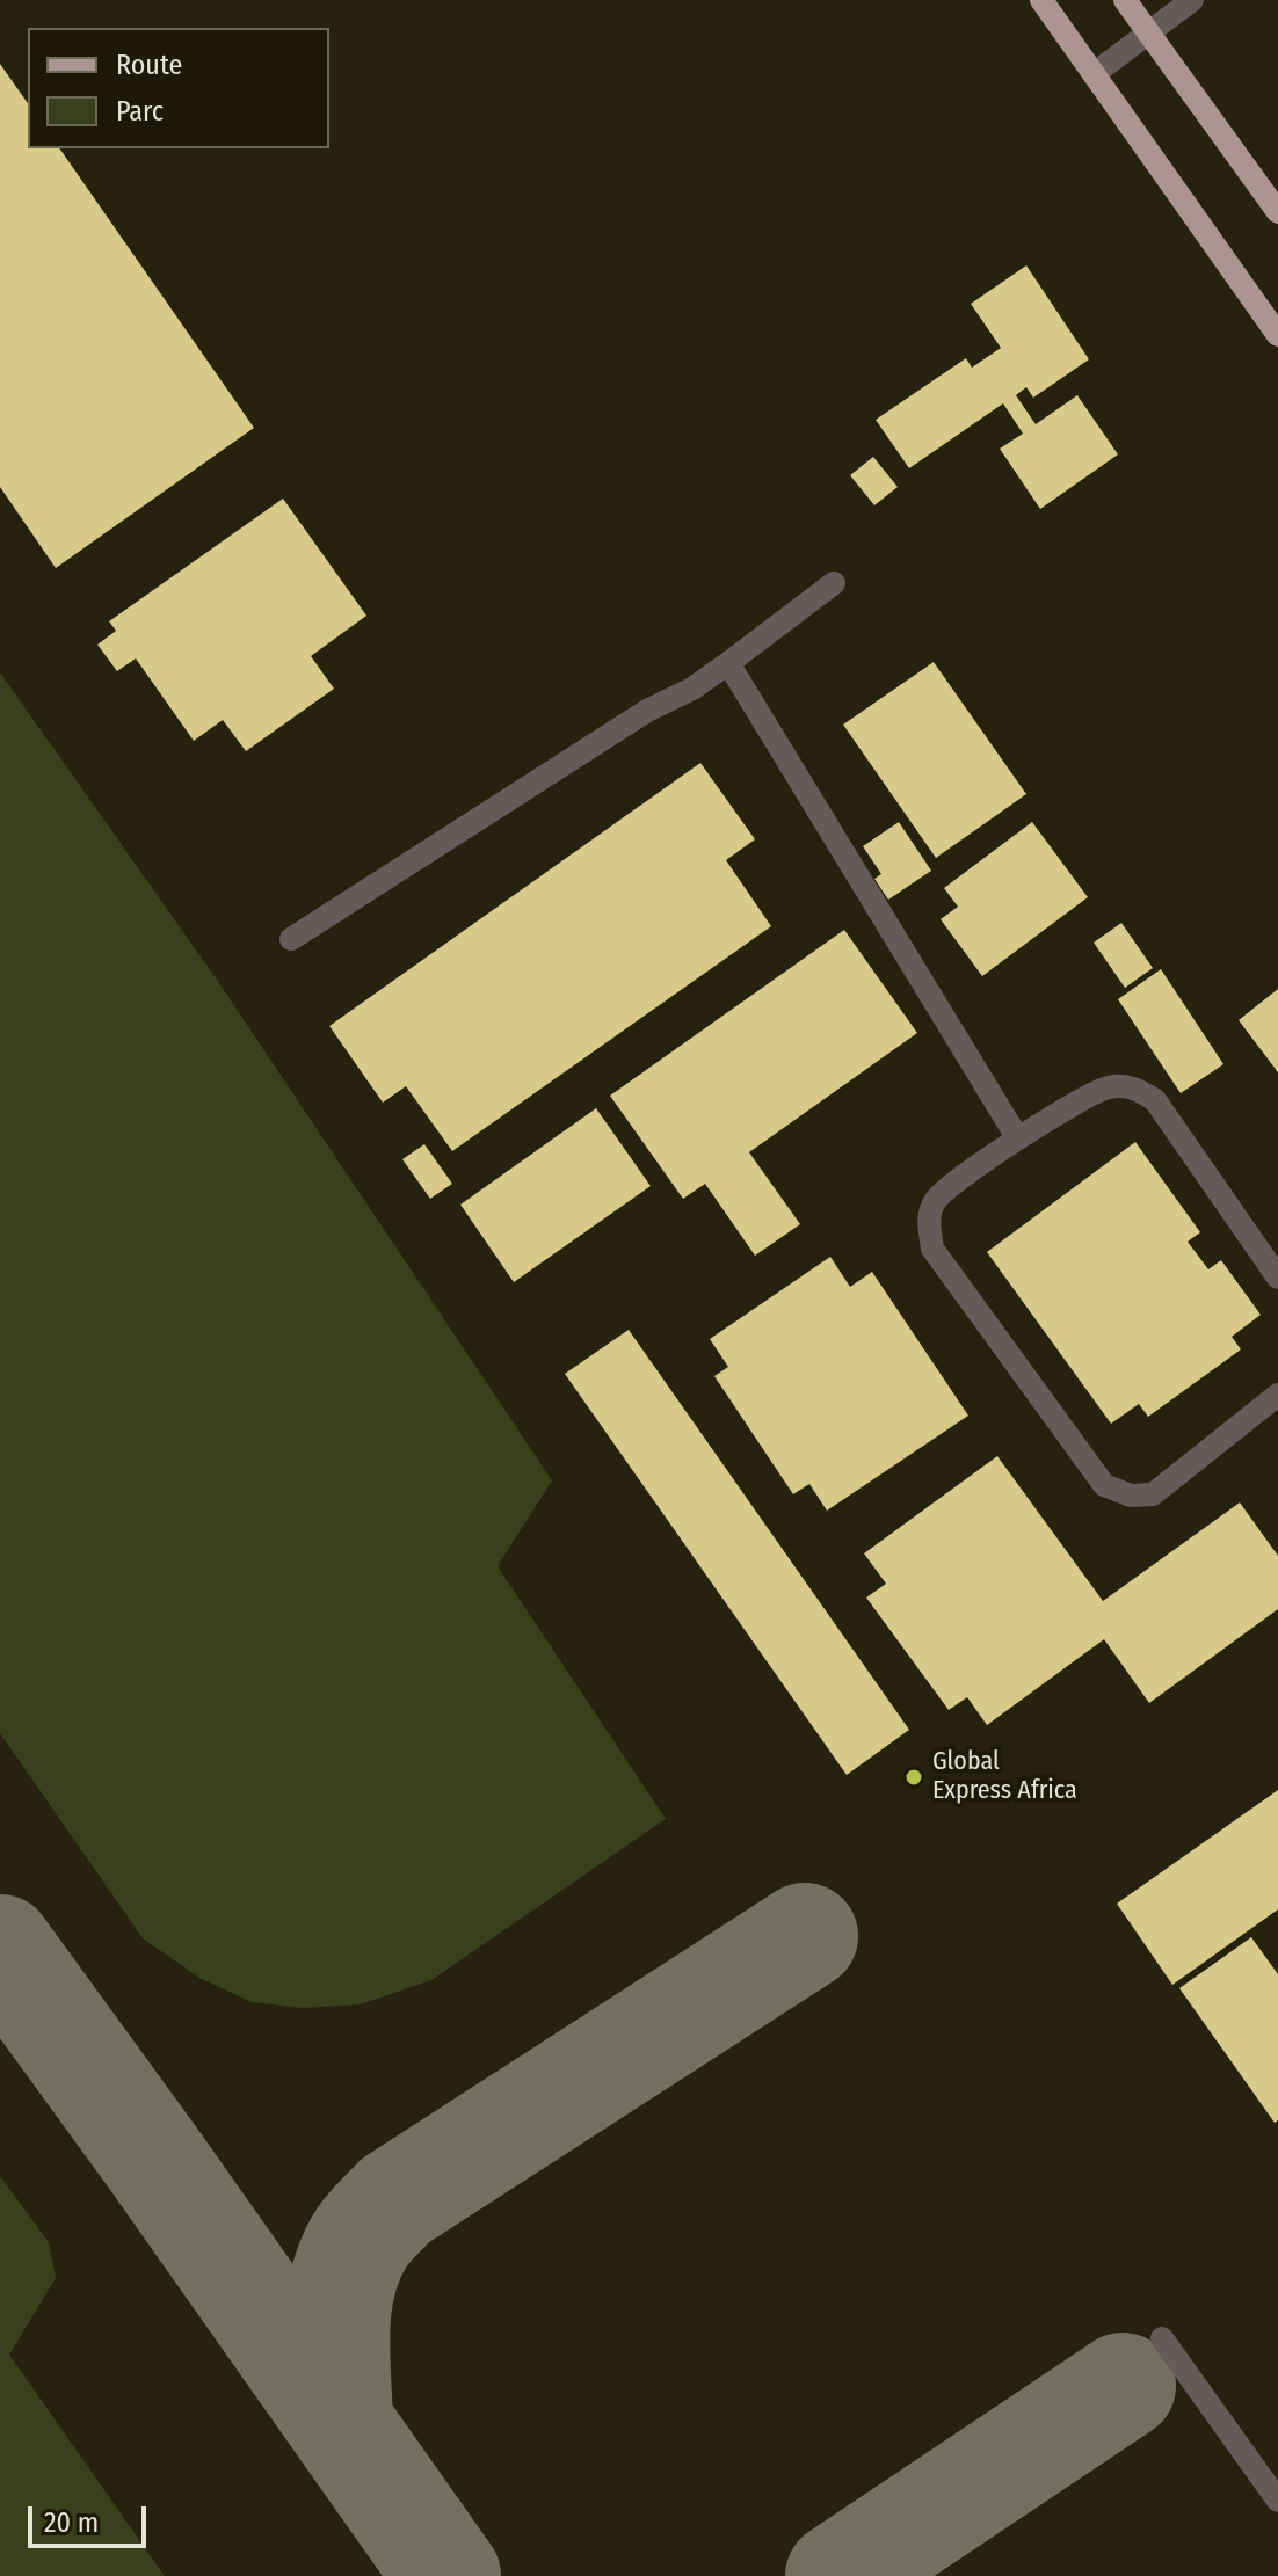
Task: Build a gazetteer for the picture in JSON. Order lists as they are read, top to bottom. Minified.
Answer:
{"places":["Global Express Africa"],"legend":["Route","Parc"],"scale_bar":"20 m"}
